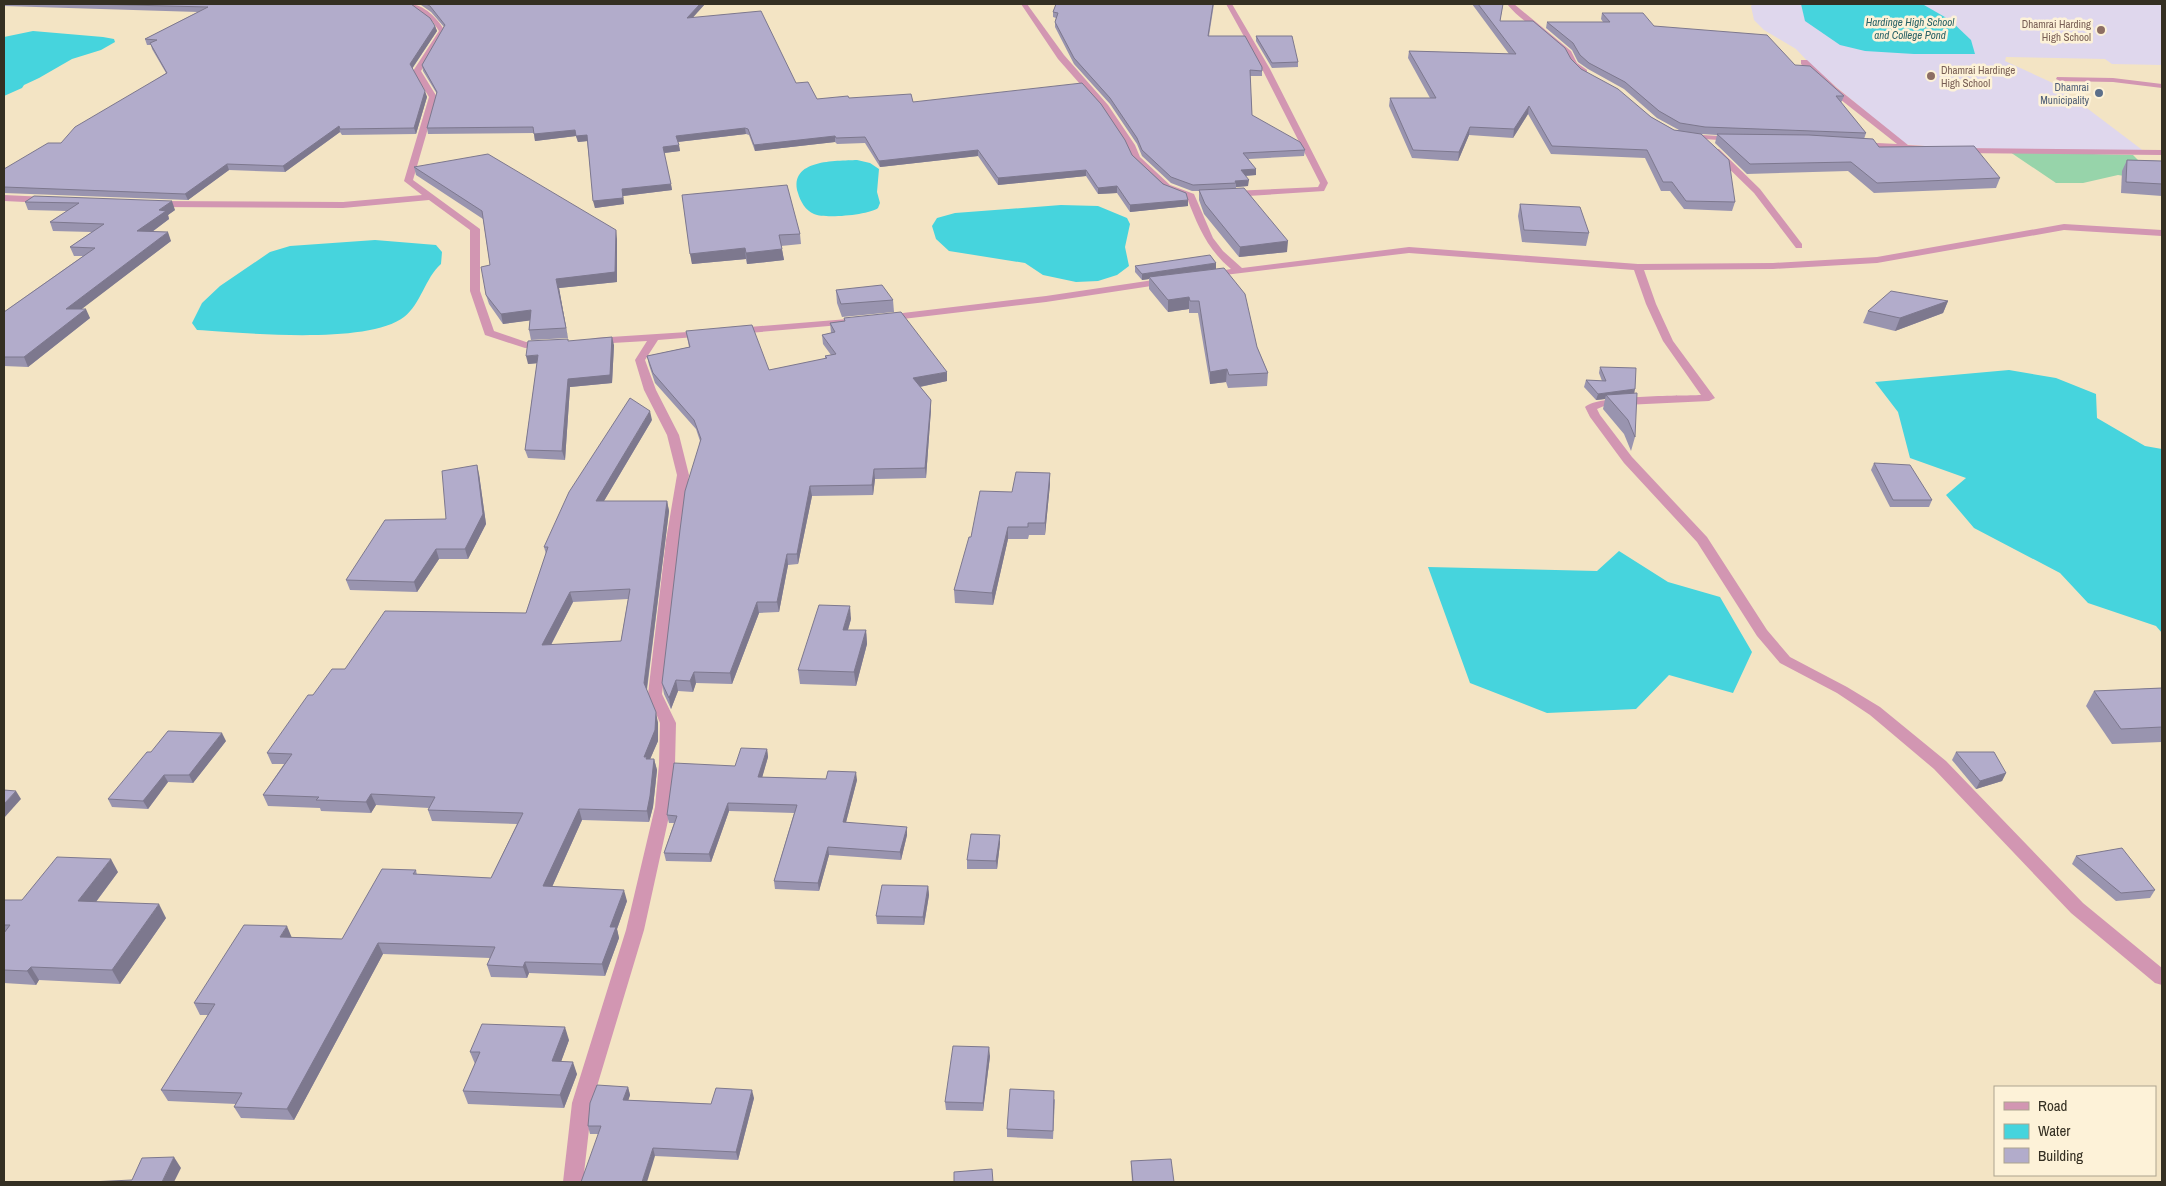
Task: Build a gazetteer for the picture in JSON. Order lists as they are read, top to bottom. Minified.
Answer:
{"water":["Hardinge High School and College Pond"],"places":["Dhamrai Harding High School","Dhamrai Hardinge High School","Dhamrai Municipality"],"legend":["Road","Water","Building"]}
